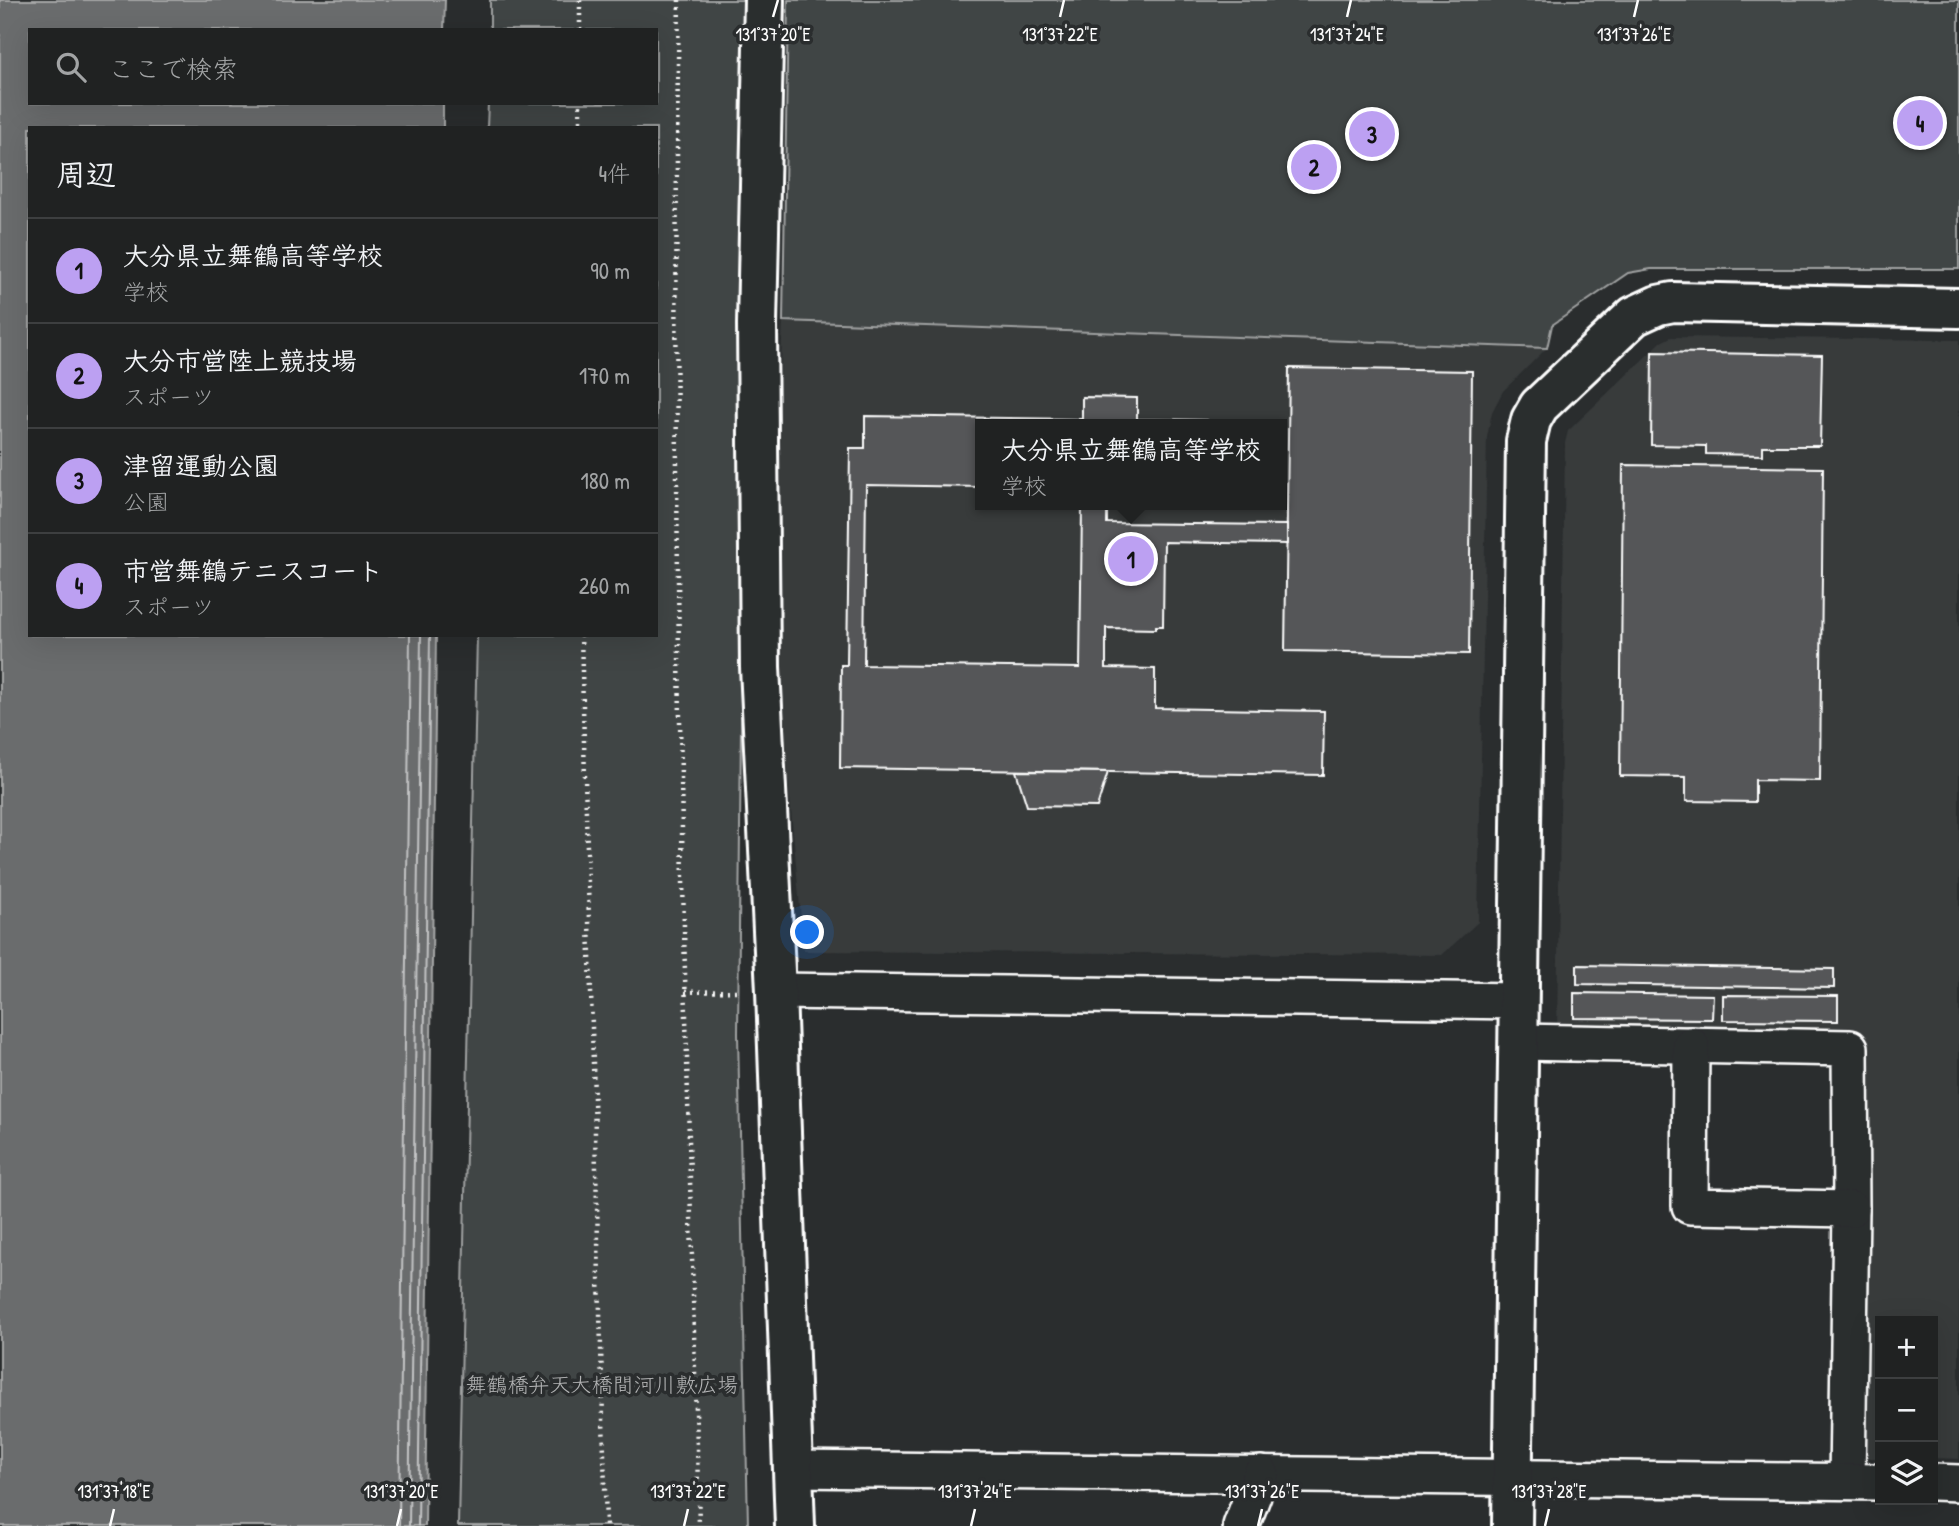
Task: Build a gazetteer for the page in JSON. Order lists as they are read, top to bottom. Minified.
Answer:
{"parks":["舞鶴橋弁天大橋間河川敷広場"],"page":{"search":"ここで検索","pins":["4","3","2","1"],"heading":["周辺","4件"],"list":[{"mark":"1","name":"大分県立舞鶴高等学校","note":"学校","value":"90 m"},{"mark":"2","name":"大分市営陸上競技場","note":"スポーツ","value":"170 m"},{"mark":"3","name":"津留運動公園","note":"公園","value":"180 m"},{"mark":"4","name":"市営舞鶴テニスコート","note":"スポーツ","value":"260 m"}],"popup":["大分県立舞鶴高等学校","学校"],"map_buttons":["+","−"]},"coordinates":["131°37'20\"E","131°37'22\"E","131°37'24\"E","131°37'26\"E","131°37'18\"E","131°37'28\"E"]}
